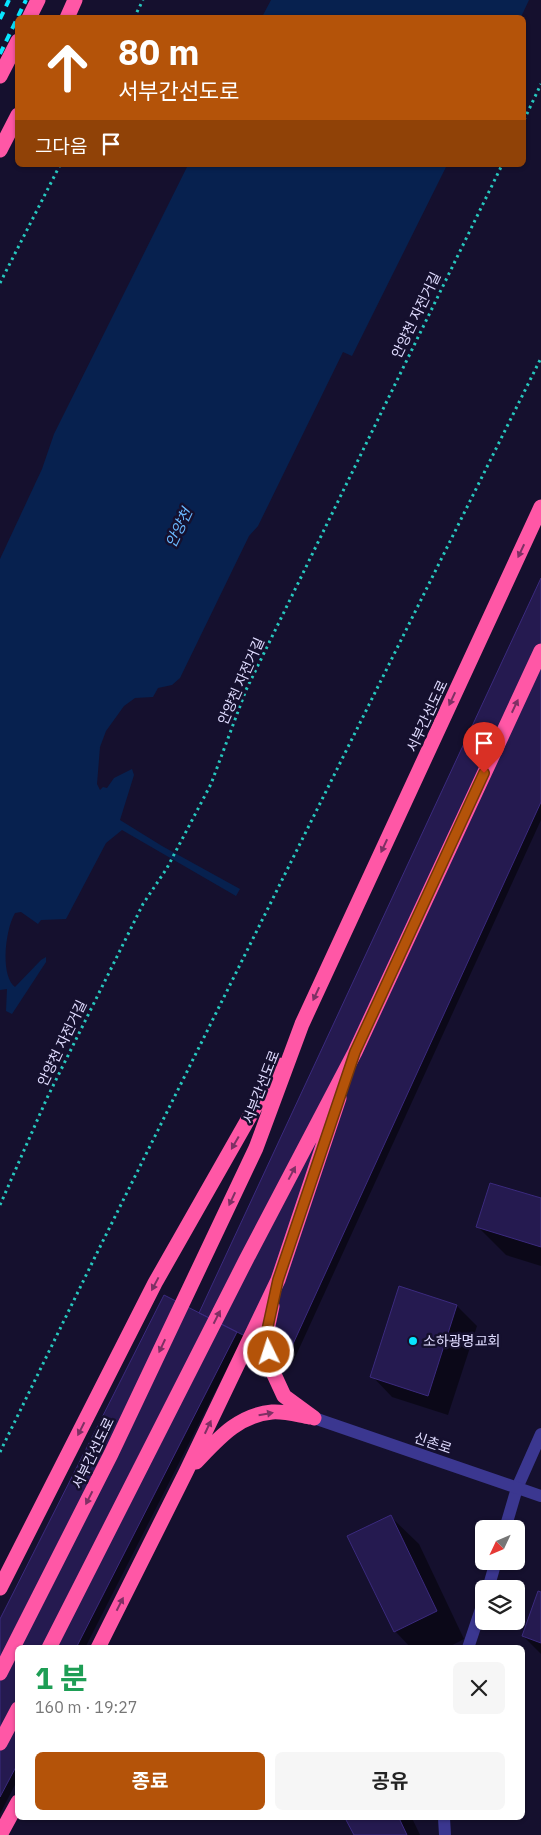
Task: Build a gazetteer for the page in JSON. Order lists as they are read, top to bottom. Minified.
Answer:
{"streets":{"highway":["서부간선도로"],"street":["신촌로"],"path":["안양천 자전거길"]},"water":["안양천"],"places":["소하광명교회"],"north":"bottom left","page":{"turn":["80 m","서부간선도로"],"then":"그다음","heading":["1 분","160 m · 19:27"],"buttons":["종료","공유"]}}
